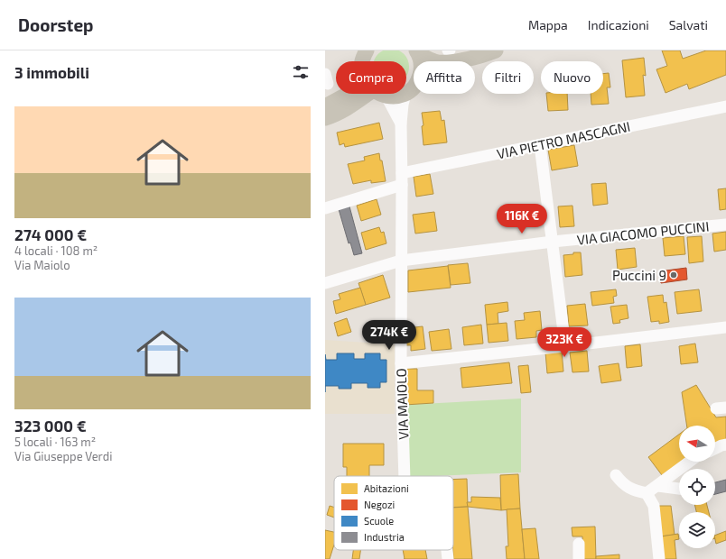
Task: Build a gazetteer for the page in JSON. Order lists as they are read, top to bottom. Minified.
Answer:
{"streets":{"street":["VIA PIETRO MASCAGNI","VIA GIACOMO PUCCINI","VIA MAIOLO"]},"crossings":[["VIA PIETRO MASCAGNI","VIA MAIOLO"],["VIA GIACOMO PUCCINI","VIA MAIOLO"]],"places":["Puccini 9"],"legend":["Abitazioni","Negozi","Scuole","Industria"],"north":"left","page":{"header":"Doorstep","nav":["Mappa","Indicazioni","Salvati"],"heading":"3 immobili","chip":["Compra","Affitta","Filtri","Nuovo"],"list":[{"name":"274 000 €","note":"4 locali · 108 m² · Via Maiolo"},{"name":"323 000 €","note":"5 locali · 163 m² · Via Giuseppe Verdi"}],"price":["116K €","274K €","323K €"]}}
